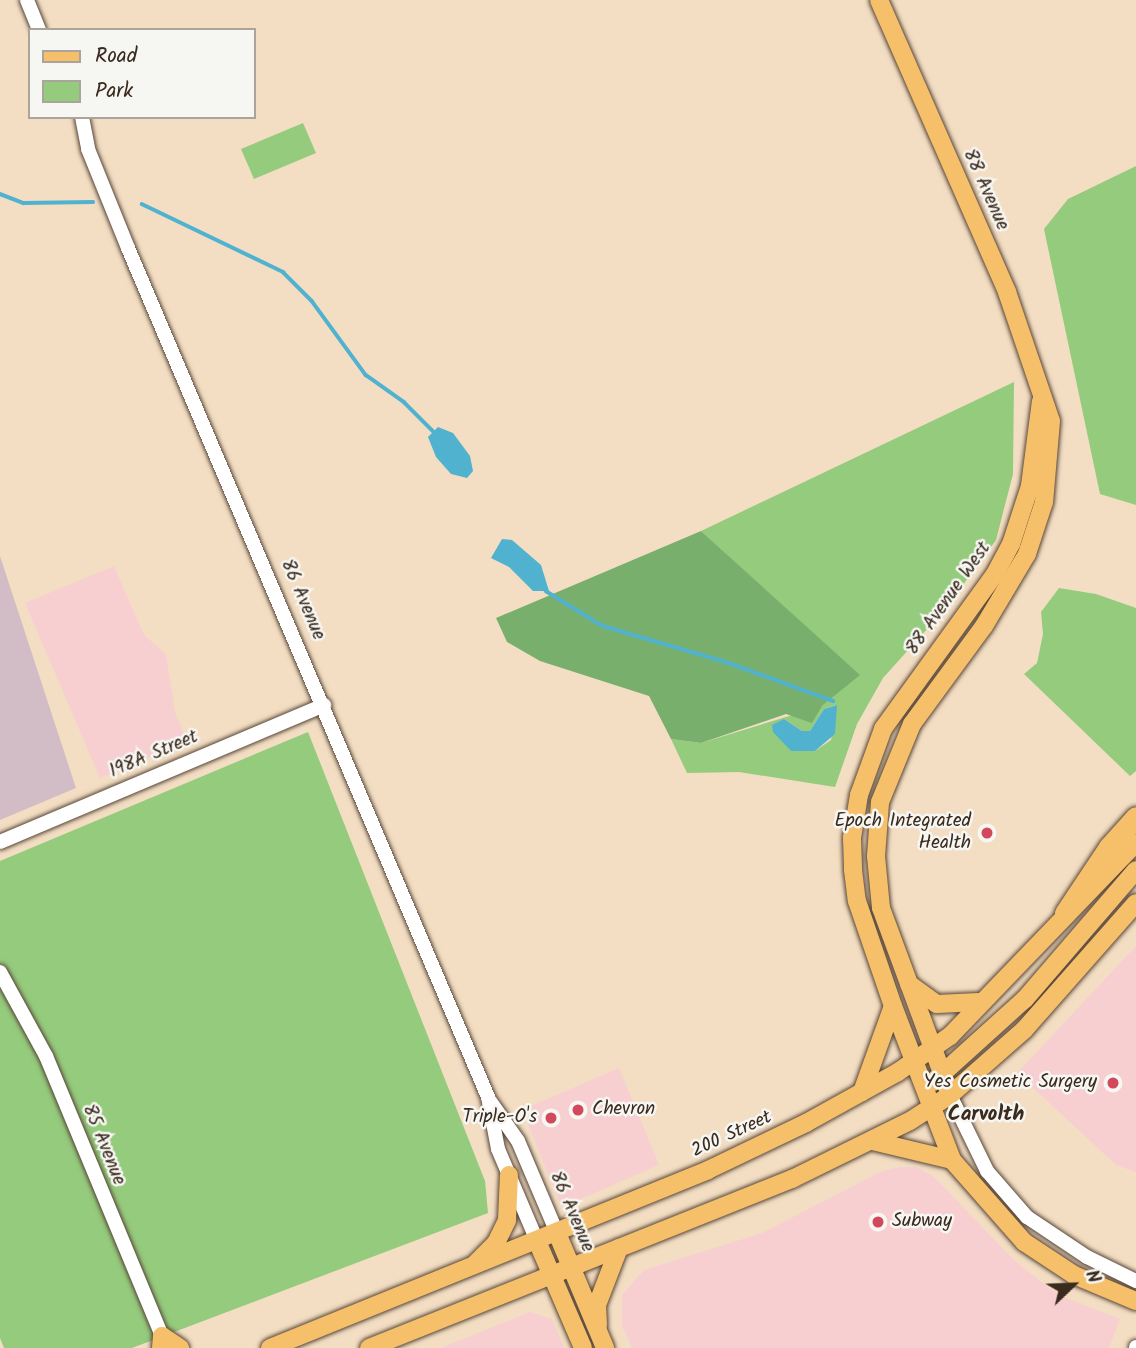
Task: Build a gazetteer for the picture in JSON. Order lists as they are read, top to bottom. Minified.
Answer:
{"streets":{"main road":["88 Avenue","88 Avenue West","86 Avenue","200 Street"],"street":["198A Street","85 Avenue"]},"crossings":[["88 Avenue","88 Avenue West"],["88 Avenue West","200 Street"],["86 Avenue","198A Street"],["86 Avenue","200 Street"]],"districts":["Carvolth"],"places":["Epoch Integrated Health","Yes Cosmetic Surgery","Chevron","Triple-O's","Subway"],"legend":["Road","Park"],"north":"top right"}
